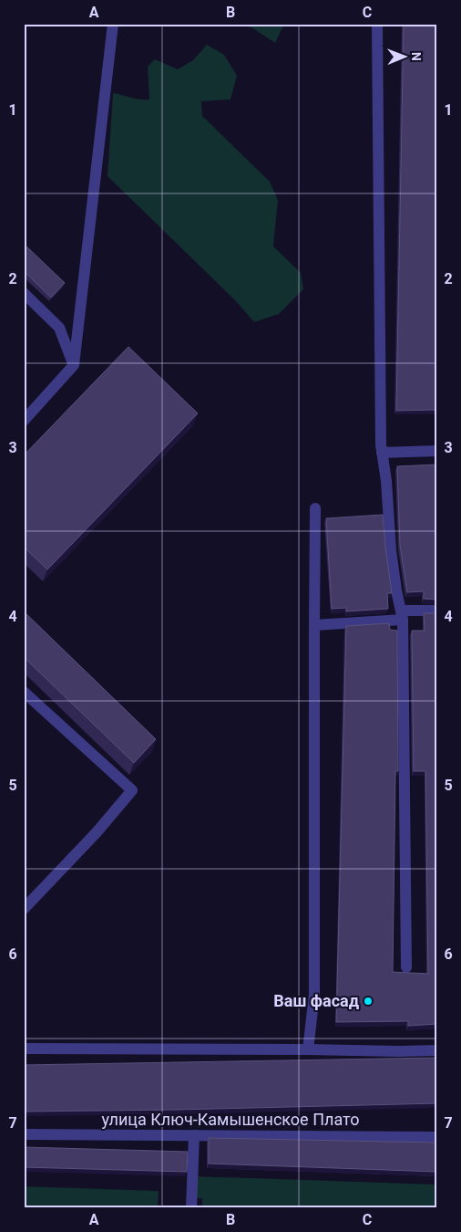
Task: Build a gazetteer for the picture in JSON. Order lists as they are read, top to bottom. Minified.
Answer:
{"streets":{"street":["улица Ключ-Камышенское Плато"]},"places":["Ваш фасад"],"north":"right","grid":{"columns":["A","B","C"],"rows":["1","2","3","4","5","6","7"]}}
